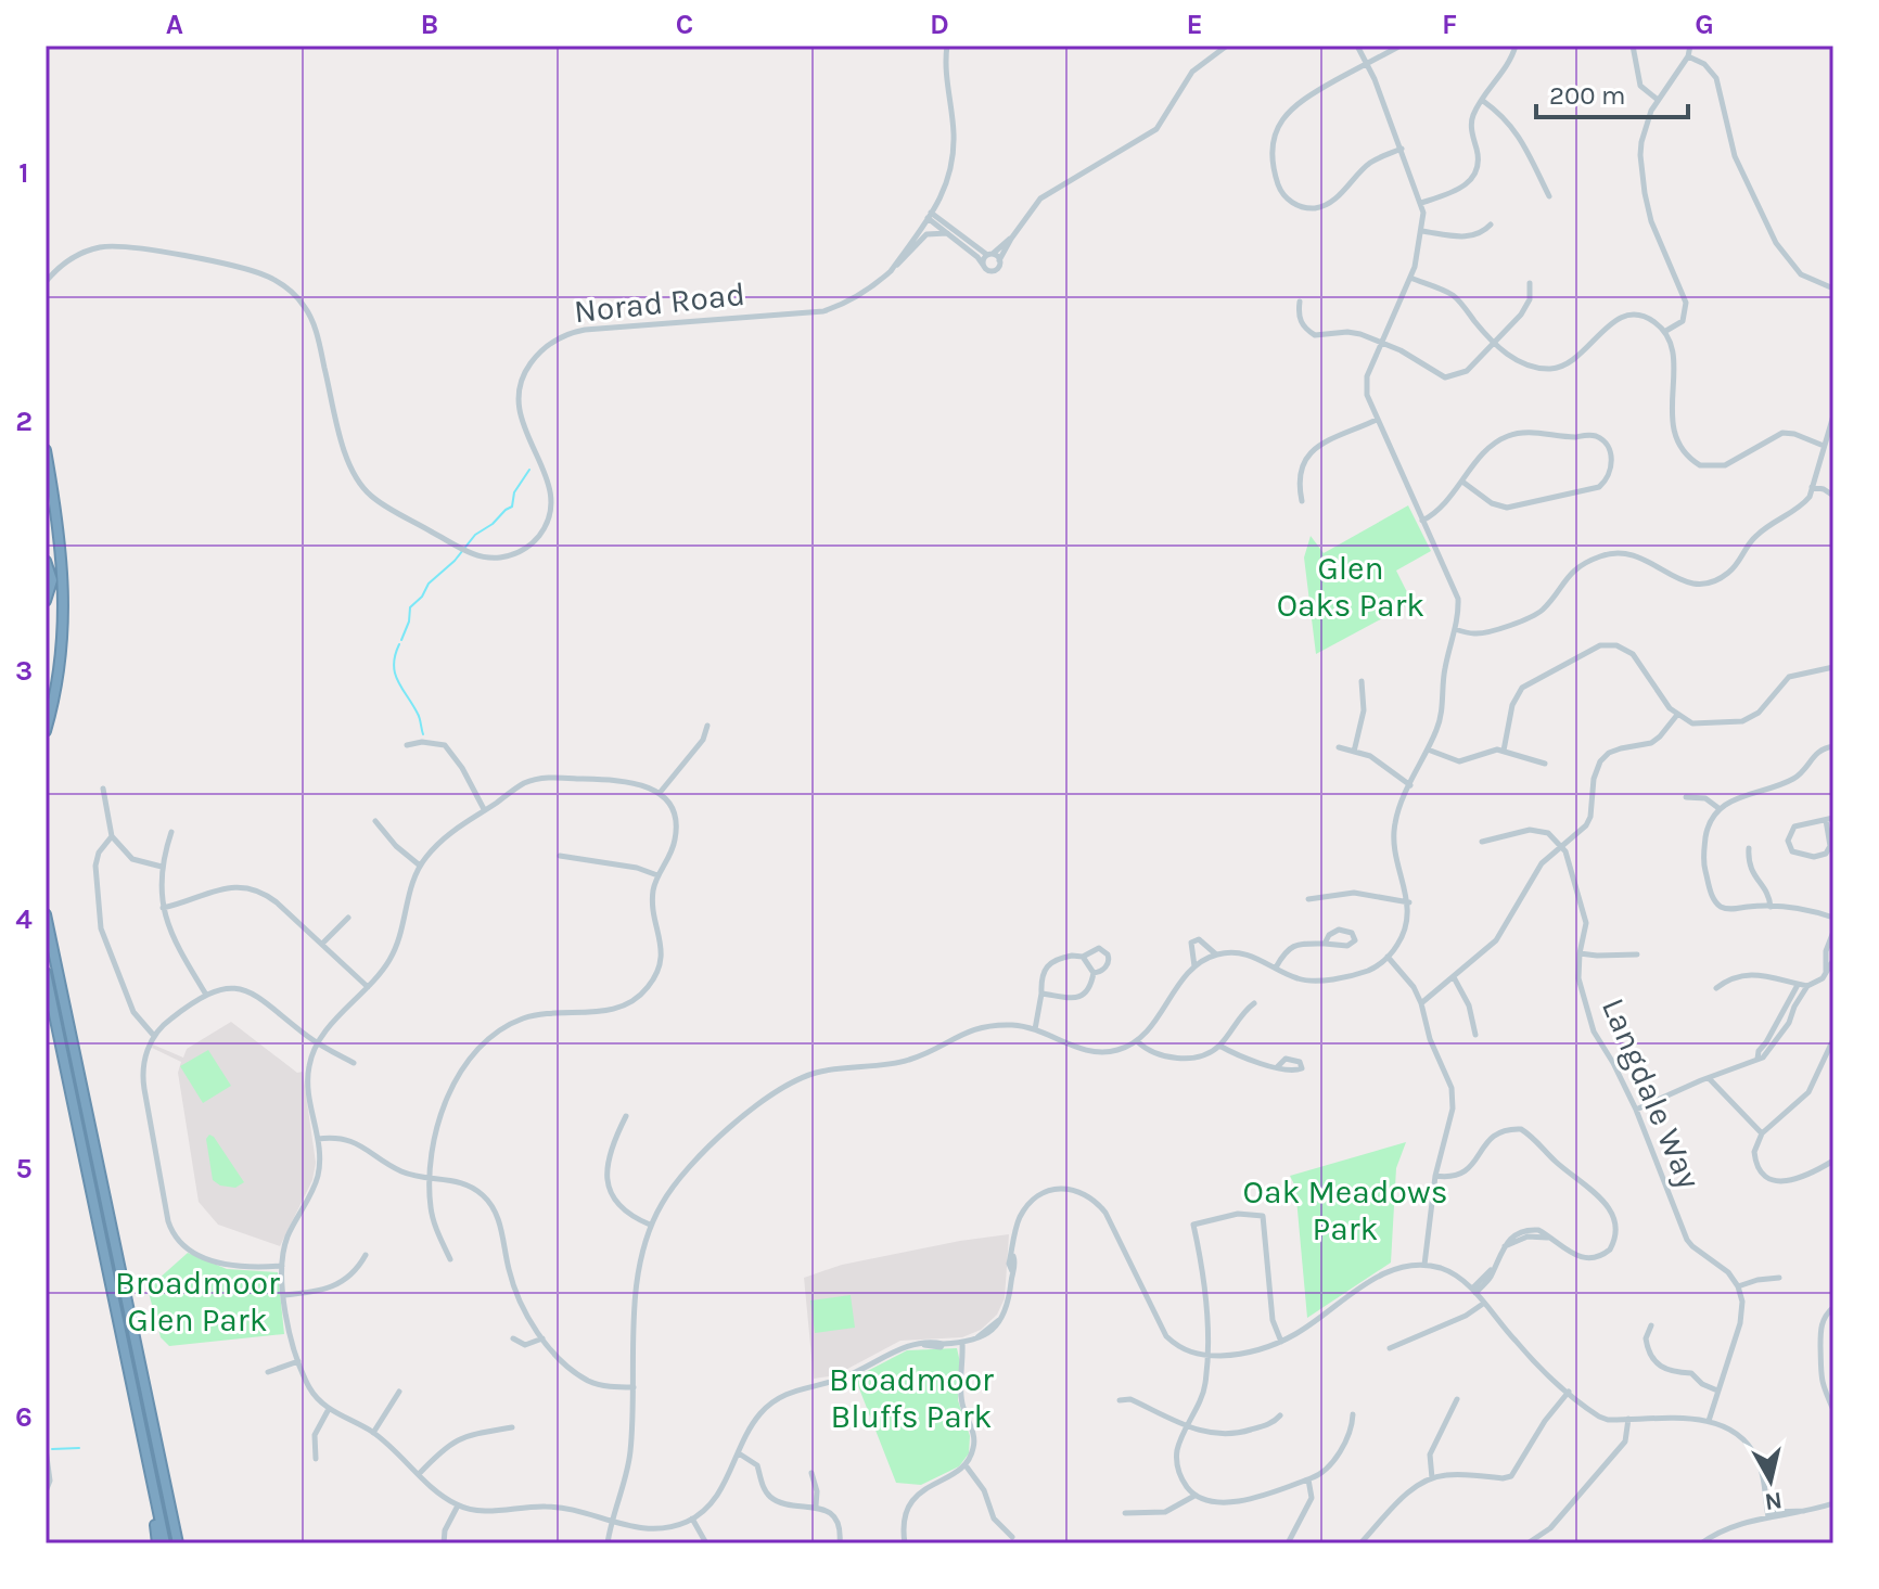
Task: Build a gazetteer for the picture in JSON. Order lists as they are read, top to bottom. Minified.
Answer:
{"streets":{"street":["Norad Road","Langdale Way"]},"parks":["Glen Oaks Park","Oak Meadows Park","Broadmoor Glen Park","Broadmoor Bluffs Park"],"scale_bar":"200 m","north":"bottom","grid":{"columns":["A","B","C","D","E","F","G"],"rows":["1","2","3","4","5","6"]}}
